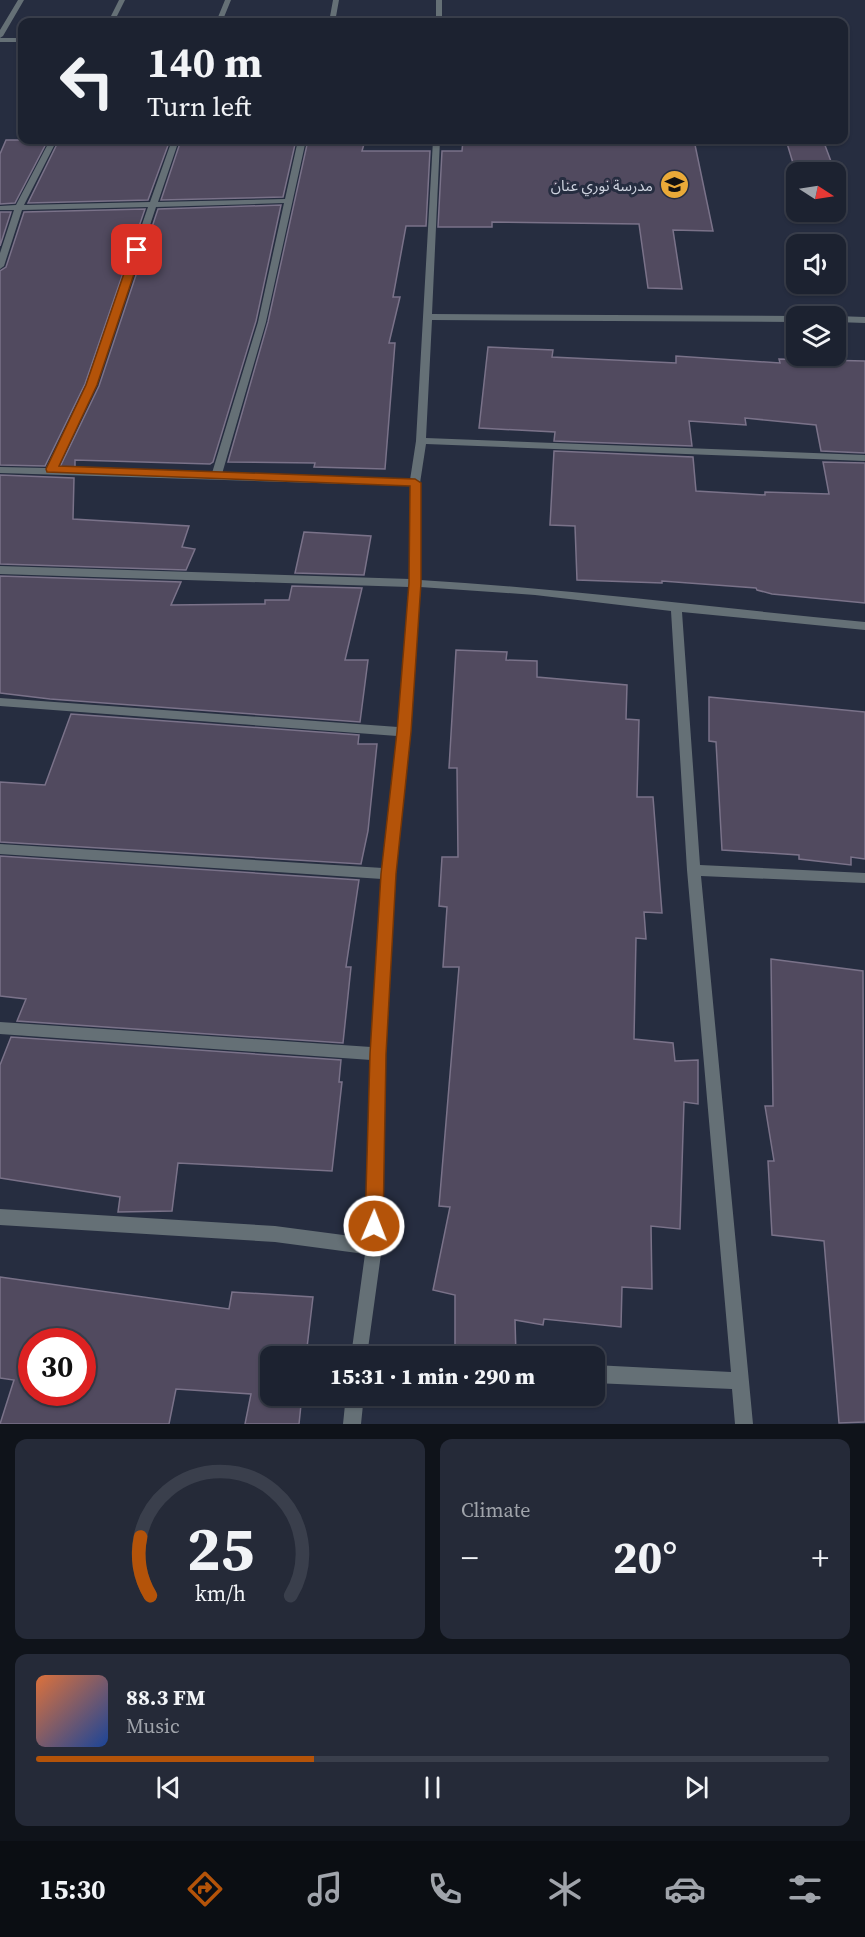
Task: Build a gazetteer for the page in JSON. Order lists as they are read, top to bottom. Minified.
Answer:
{"places":{"school or university":["مدرسة نوري عنان"]},"north":"right","page":{"turn":["140 m","Turn left"],"limit":"30","trip":"15:31 · 1 min · 290 m","tile":"Climate","heat":["−","20°","+"],"song":["88.3 FM","Music"],"tabs":"15:30","gauge":["25","km/h"]}}
